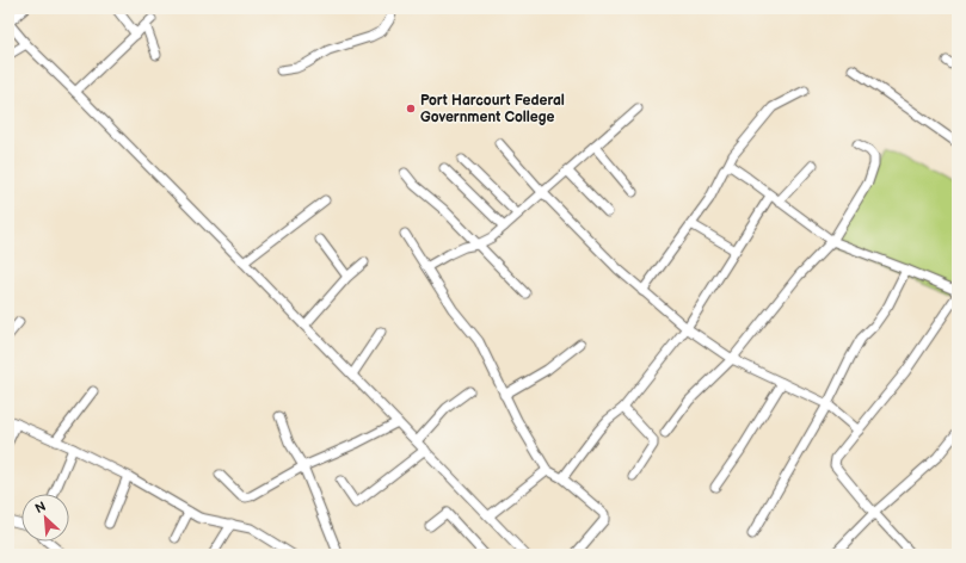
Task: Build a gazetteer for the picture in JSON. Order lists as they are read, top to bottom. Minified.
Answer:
{"places":["Port Harcourt Federal Government College"],"north":"top left"}
